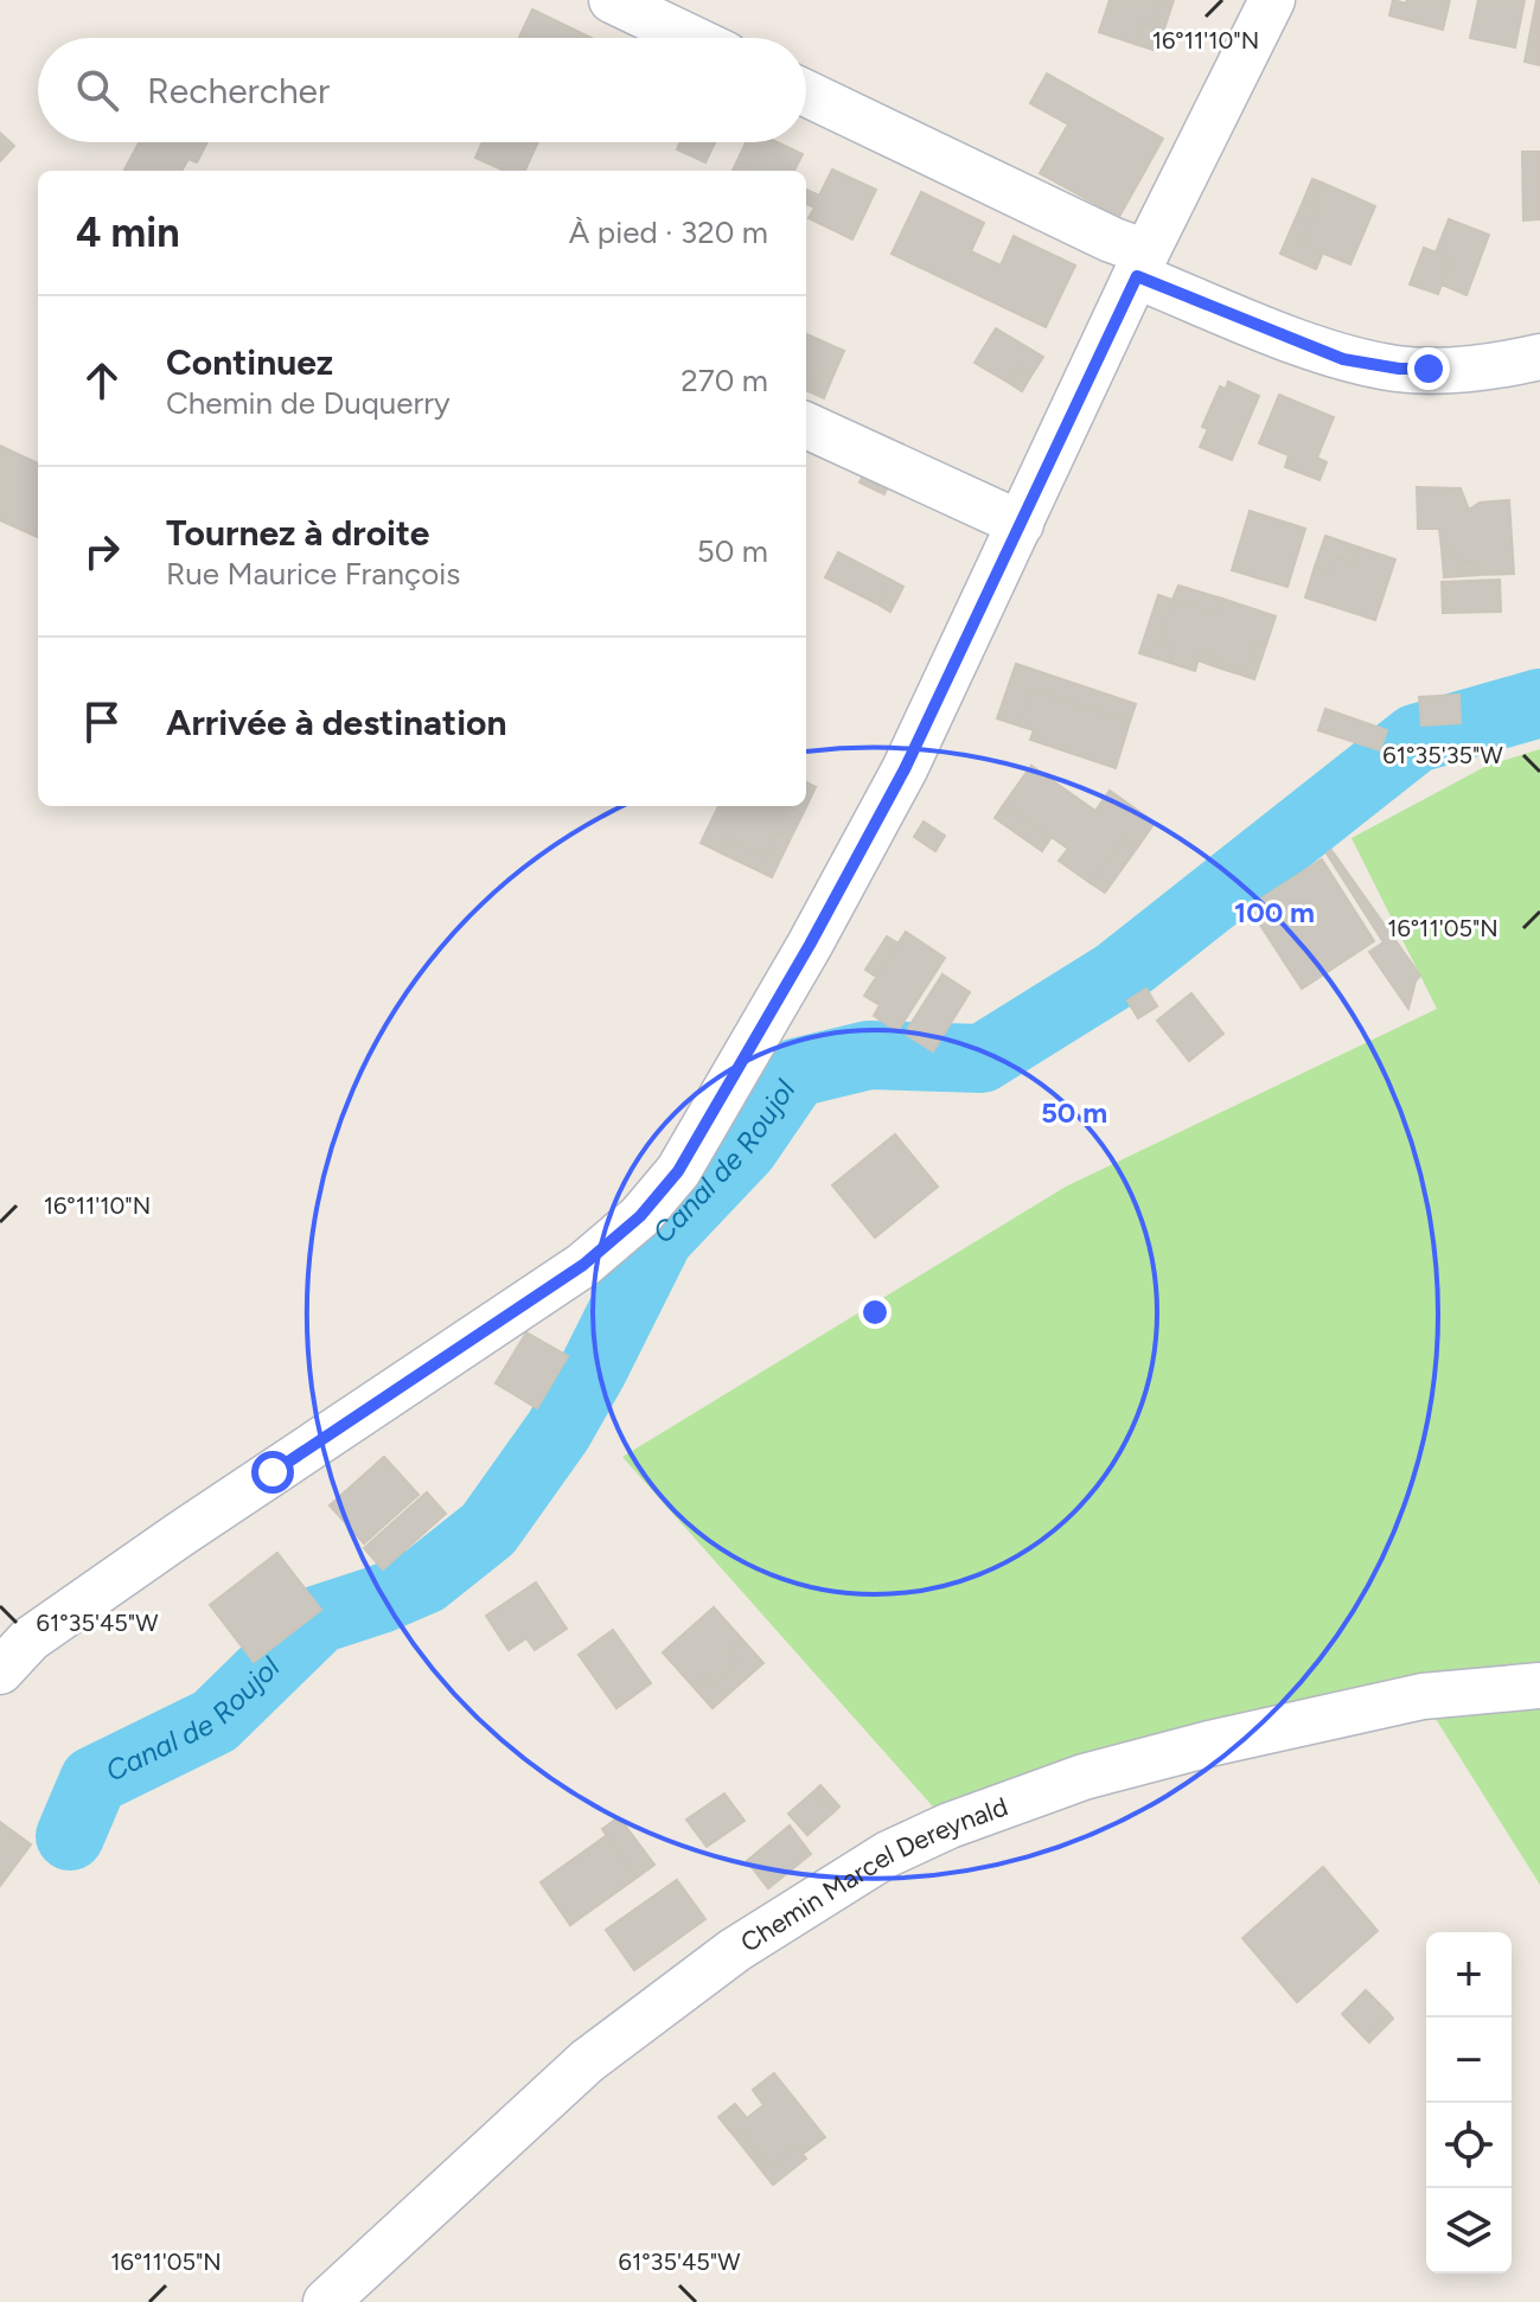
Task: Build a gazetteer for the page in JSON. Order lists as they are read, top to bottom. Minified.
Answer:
{"streets":{"street":["Chemin Marcel Dereynald"]},"water":["Canal de Roujol"],"page":{"search":"Rechercher","heading":["4 min","À pied · 320 m"],"list":[["Continuez","Chemin de Duquerry","270 m"],["Tournez à droite","Rue Maurice François","50 m"],"Arrivée à destination"],"map_buttons":["+","−"]},"coordinates":["16°11'10\"N","61°35'35\"W","16°11'05\"N","61°35'45\"W"],"rings":["100 m","50 m"]}
